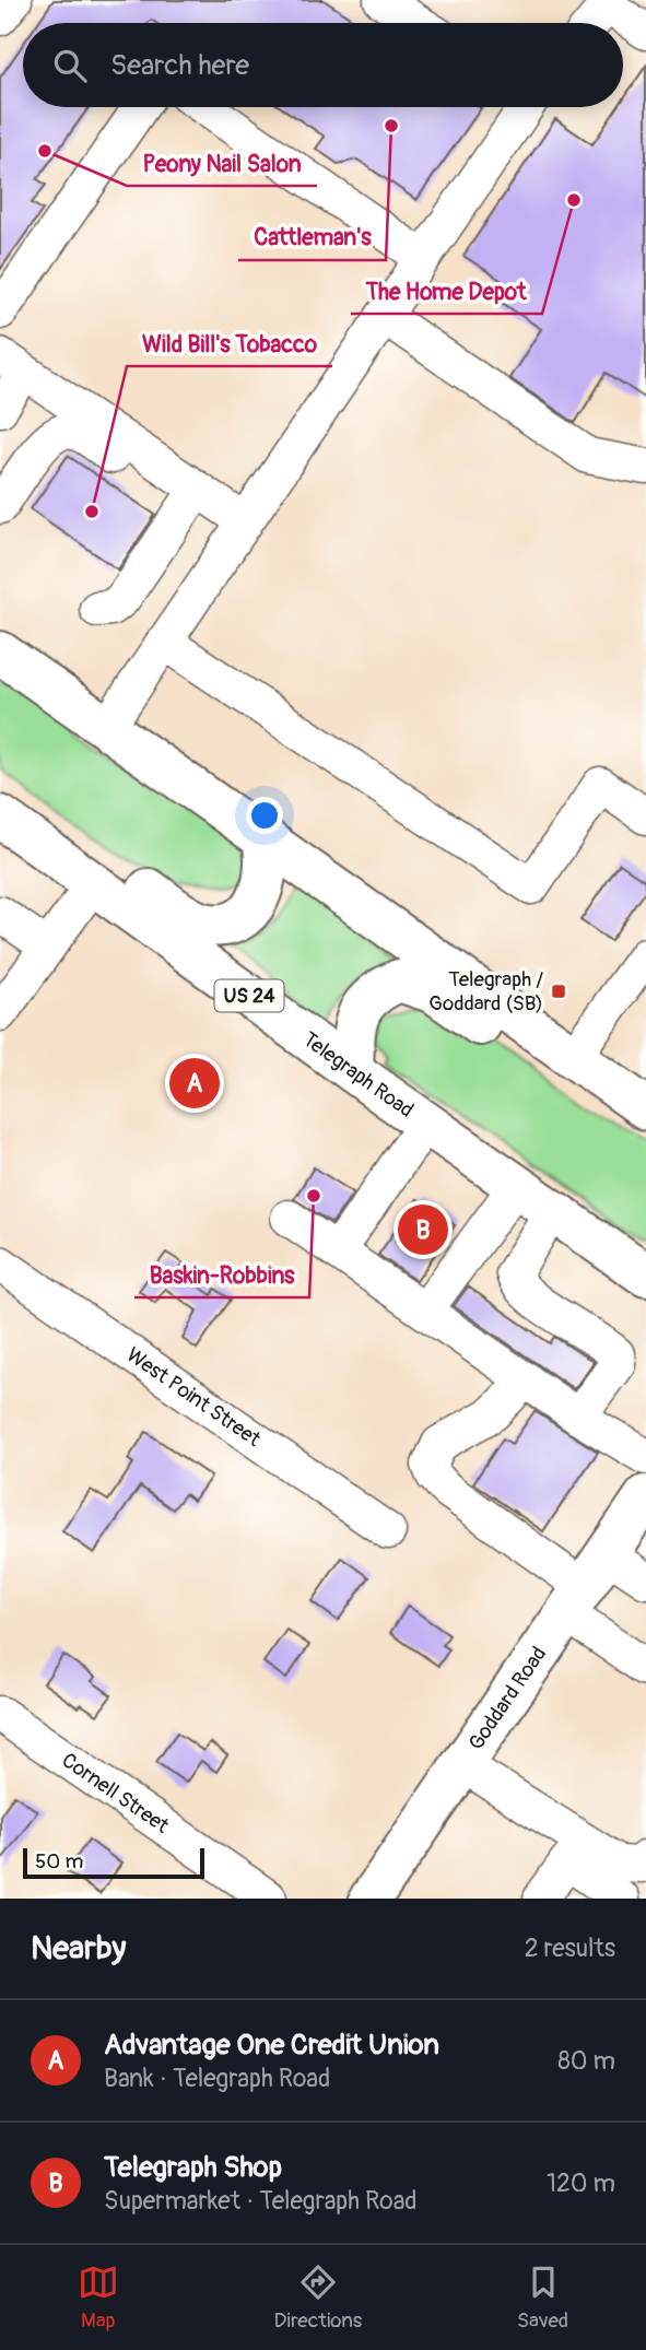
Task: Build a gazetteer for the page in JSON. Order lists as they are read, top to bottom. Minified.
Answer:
{"streets":{"main road":["US 24","Telegraph Road","Goddard Road"],"street":["West Point Street","Cornell Street"]},"places":{"other":["Cattleman's","Peony Nail Salon","The Home Depot","Wild Bill's Tobacco","Baskin-Robbins"],"transit":["Telegraph / Goddard (SB)"]},"scale_bar":"50 m","page":{"search":"Search here","pins":["A","B"],"scale":"50 m","heading":["Nearby","2 results"],"list":[{"mark":"A","name":"Advantage One Credit Union","note":"Bank · Telegraph Road","value":"80 m"},{"mark":"B","name":"Telegraph Shop","note":"Supermarket · Telegraph Road","value":"120 m"}],"nav":["Map","Directions","Saved"]}}
